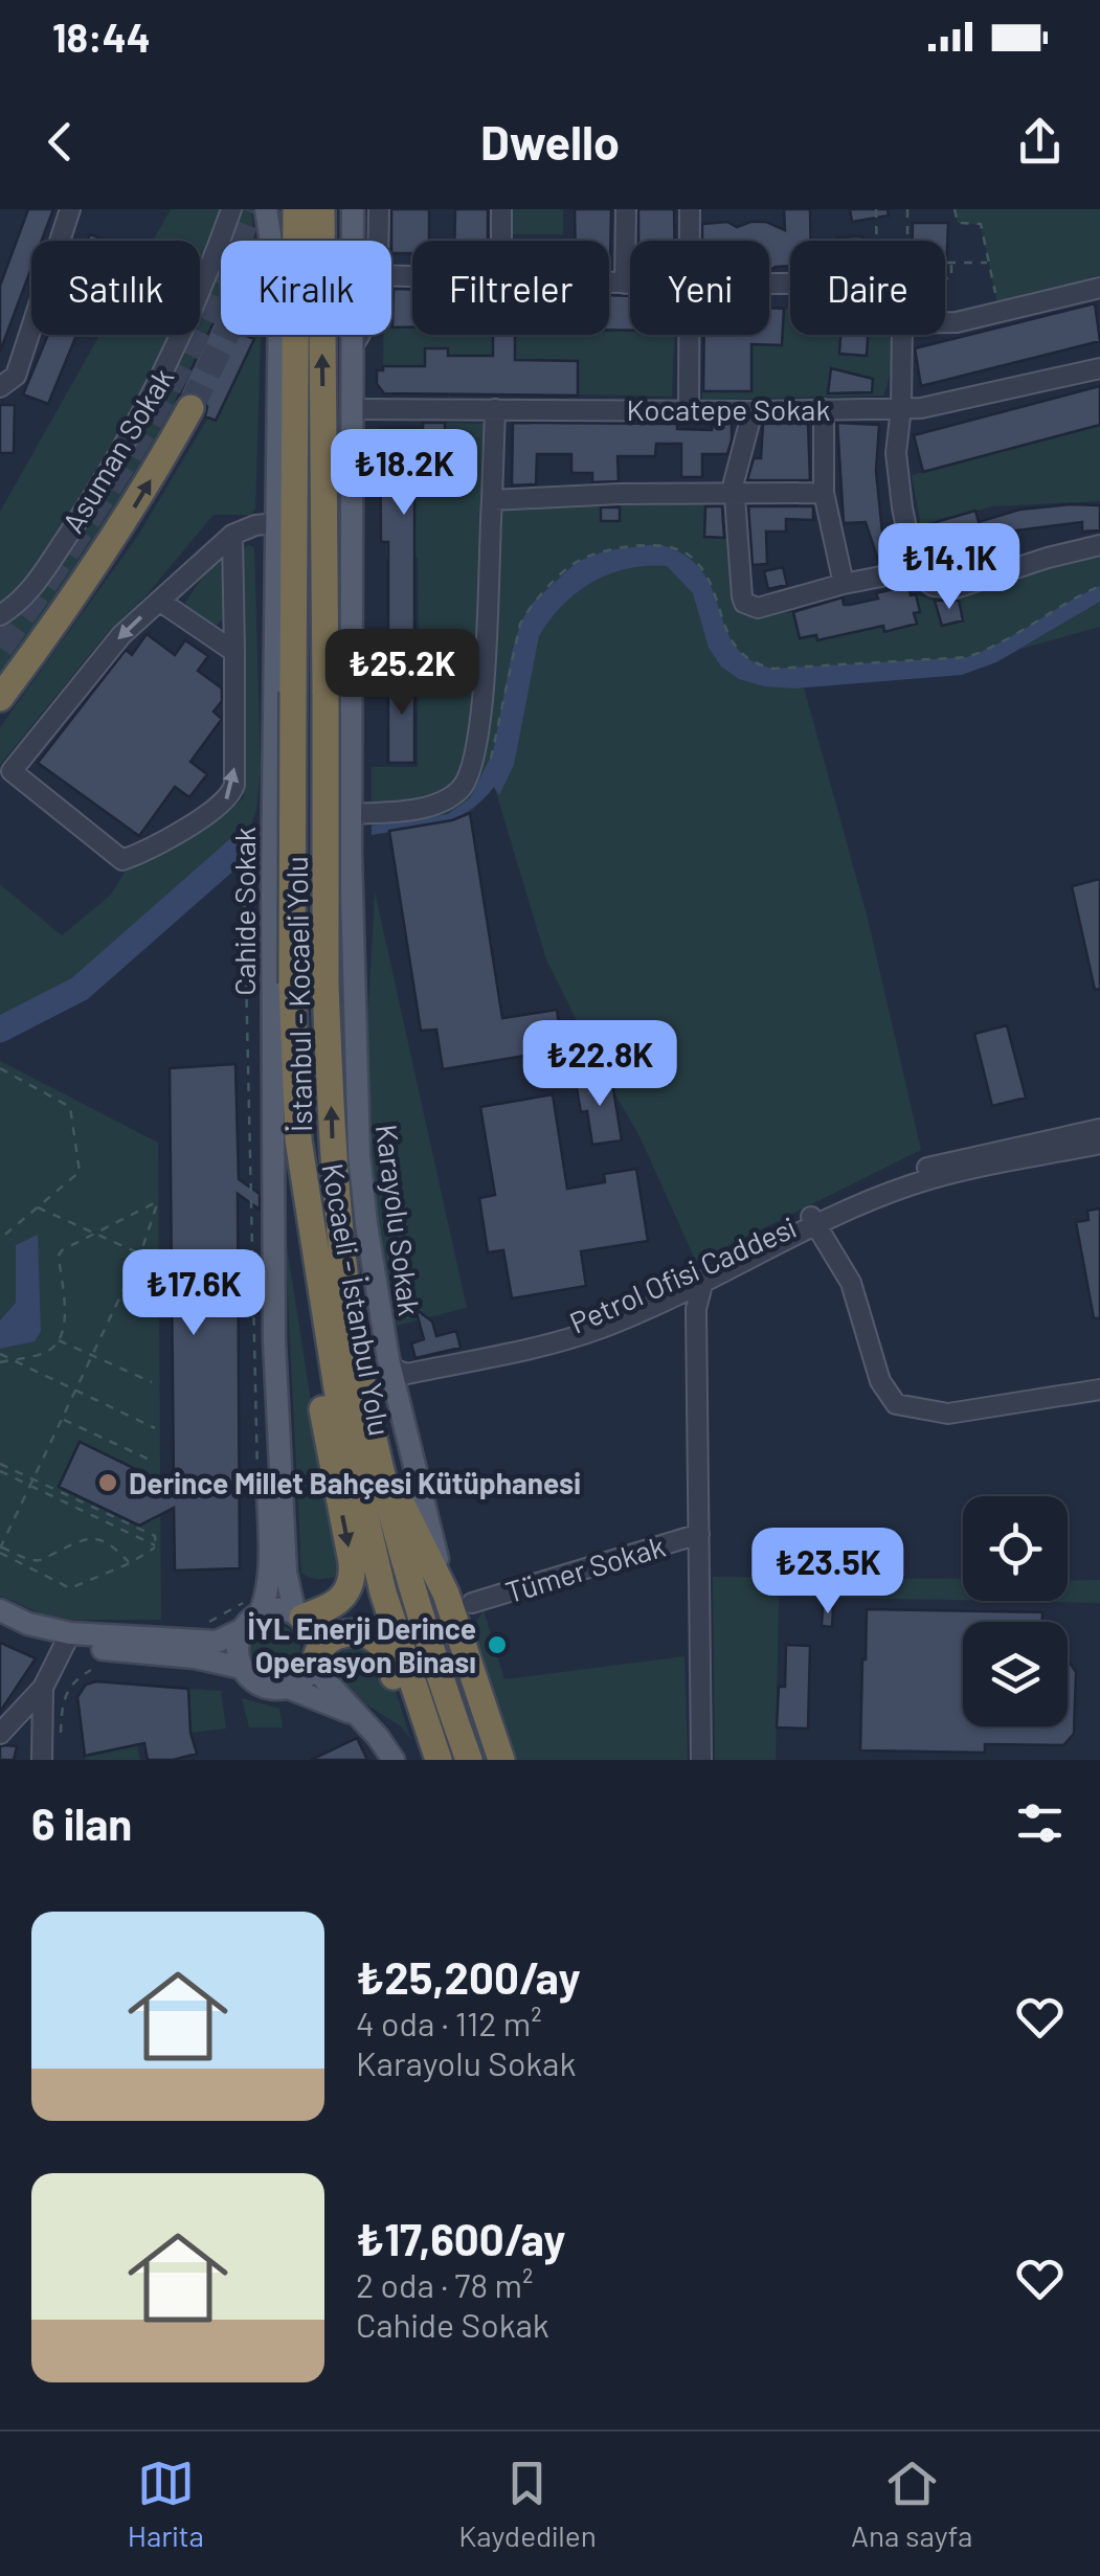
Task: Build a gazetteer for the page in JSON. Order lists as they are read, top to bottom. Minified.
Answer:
{"streets":{"highway":["İstanbul - Kocaeli Yolu","Kocaeli - İstanbul Yolu"],"main road":["Cahide Sokak","Karayolu Sokak"],"street":["Kocatepe Sokak","Asuman Sokak","Petrol Ofisi Caddesi","Tümer Sokak"]},"crossings":[["Kocatepe Sokak","Karayolu Sokak"],["Karayolu Sokak","Petrol Ofisi Caddesi"]],"one_way":["İstanbul - Kocaeli Yolu"],"places":["Derince Millet Bahçesi Kütüphanesi","İYL Enerji Derince Operasyon Binası"],"page":{"status":"18:44","header":"Dwello","chip":["Satılık","Kiralık","Filtreler","Yeni","Daire"],"price":["₺18.2K","₺14.1K","₺25.2K","₺22.8K","₺17.6K","₺23.5K"],"heading":"6 ilan","list":[{"name":"₺25,200/ay","note":"4 oda · 112 m² · Karayolu Sokak"},{"name":"₺17,600/ay","note":"2 oda · 78 m² · Cahide Sokak"}],"tabs":["Harita","Kaydedilen","Ana sayfa"]}}
